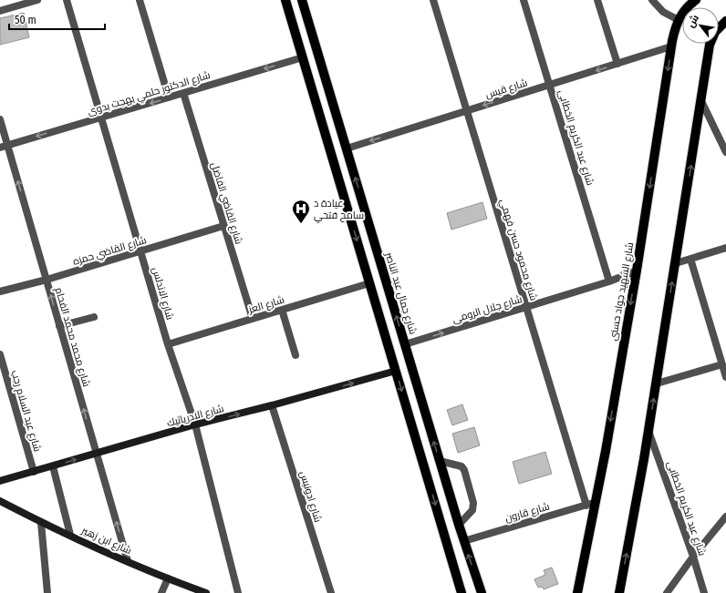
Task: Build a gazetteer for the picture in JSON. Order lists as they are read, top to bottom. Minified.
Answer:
{"streets":{"main road":["شارع الشهيد جواد حسنى","شارع جمال عبد الناصر"],"street":["شارع قيس","شارع الدكتور حلمي بهجت بدوى","شارع عبد الكريم الخطابى","شارع القاضي الفاضل","شارع محمود حسن فهمي","شارع القاضي حمزه","شارع الاندلس","شارع العز","شارع جلال الرومى","شارع محمد محمد الفحام","شارع عبد السلام رجب","شارع الادرياتيك","شارع ادونيس","شارع قارون","شارع ابن زهير"]},"crossings":[["شارع قيس","شارع عبد الكريم الخطابى"],["شارع قيس","شارع محمود حسن فهمي"],["شارع قيس","شارع الشهيد جواد حسنى"],["شارع قيس","شارع جمال عبد الناصر"],["شارع الدكتور حلمي بهجت بدوى","شارع القاضي الفاضل"],["شارع الدكتور حلمي بهجت بدوى","شارع الاندلس"],["شارع الدكتور حلمي بهجت بدوى","شارع محمد محمد الفحام"],["شارع عبد الكريم الخطابى","شارع جلال الرومى"],["شارع القاضي الفاضل","شارع القاضي حمزه"],["شارع القاضي الفاضل","شارع العز"],["شارع محمود حسن فهمي","شارع جلال الرومى"],["شارع محمود حسن فهمي","شارع قارون"],["شارع القاضي حمزه","شارع الاندلس"],["شارع القاضي حمزه","شارع محمد محمد الفحام"],["شارع الشهيد جواد حسنى","شارع جلال الرومى"],["شارع الشهيد جواد حسنى","شارع قارون"],["شارع الاندلس","شارع العز"],["شارع الاندلس","شارع الادرياتيك"],["شارع جمال عبد الناصر","شارع جلال الرومى"],["شارع جمال عبد الناصر","شارع قارون"],["شارع محمد محمد الفحام","شارع الادرياتيك"],["شارع محمد محمد الفحام","شارع ابن زهير"],["شارع عبد السلام رجب","شارع الادرياتيك"],["شارع الادرياتيك","شارع ادونيس"]],"one_way":["شارع قيس","شارع الدكتور حلمي بهجت بدوى","شارع جلال الرومى","شارع محمد محمد الفحام","شارع الادرياتيك"],"places":{"hospital":["عيادة د سامح فتحي"]},"scale_bar":"50 m","north":"top left"}
